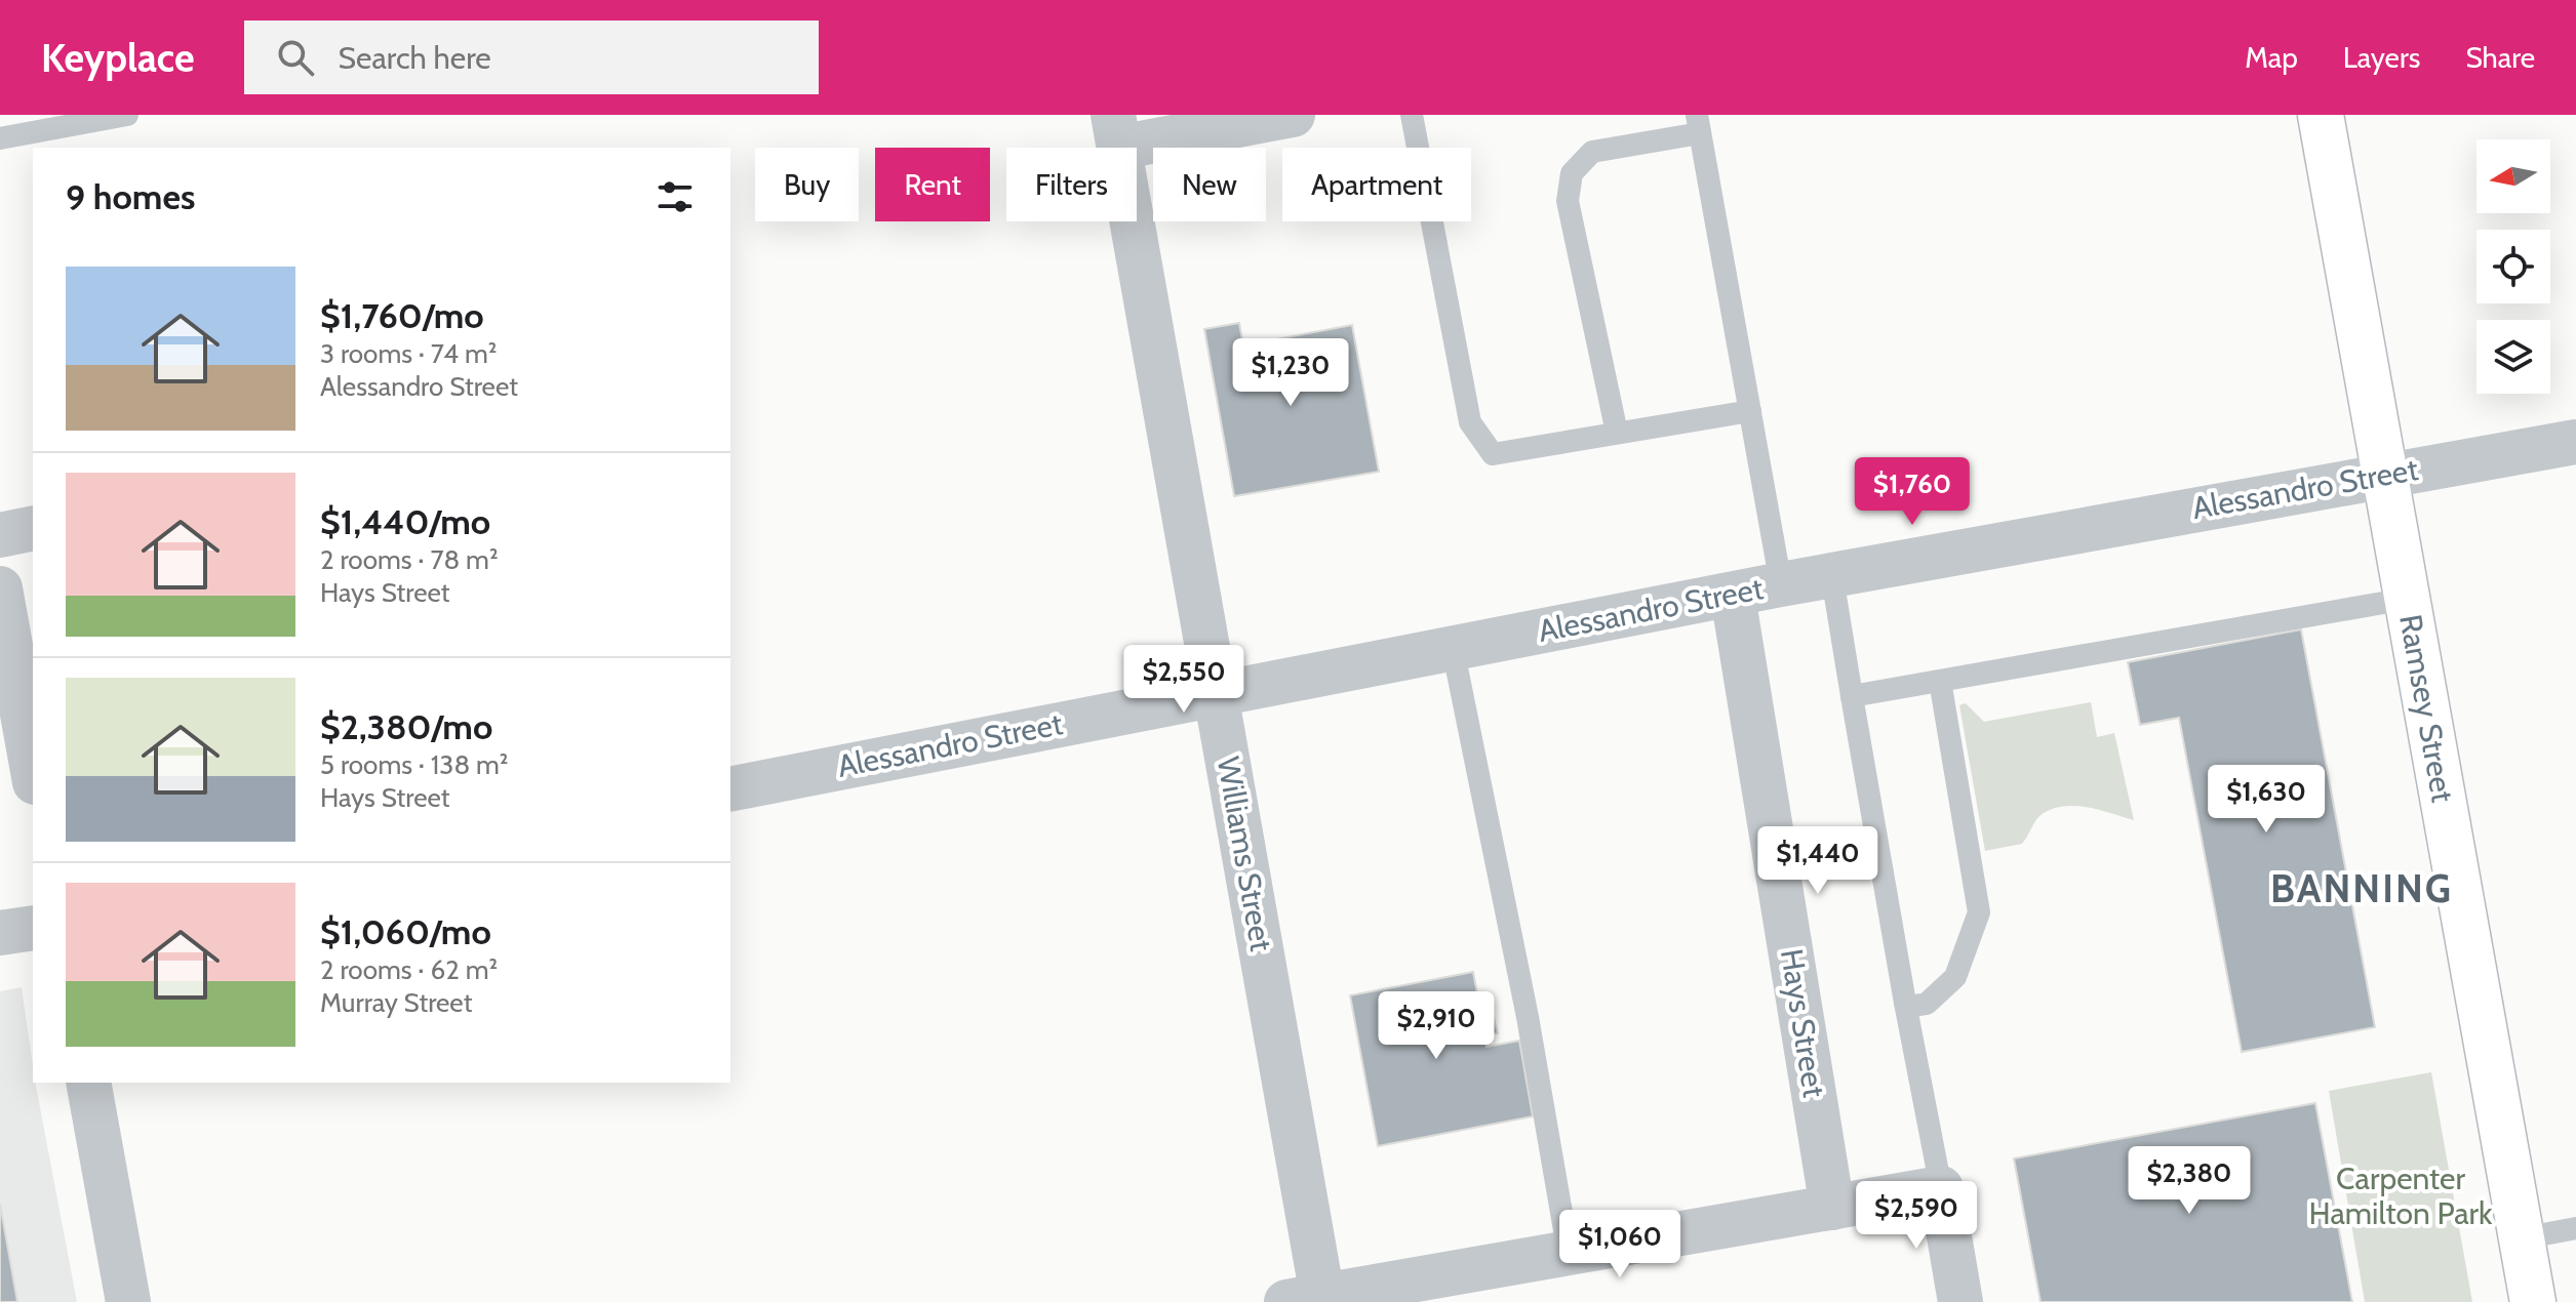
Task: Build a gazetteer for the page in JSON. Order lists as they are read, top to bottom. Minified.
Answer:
{"streets":{"main road":["Ramsey Street"],"street":["Alessandro Street","Williams Street","Hays Street"]},"crossings":[["Alessandro Street","Ramsey Street"],["Alessandro Street","Williams Street"],["Alessandro Street","Hays Street"]],"districts":["BANNING"],"parks":["Carpenter Hamilton Park"],"north":"left","page":{"header":"Keyplace","search":"Search here","nav":["Map","Layers","Share"],"chip":["Buy","Rent","Filters","New","Apartment"],"heading":"9 homes","list":[{"name":"$1,760/mo","note":"3 rooms · 74 m² · Alessandro Street"},{"name":"$1,440/mo","note":"2 rooms · 78 m² · Hays Street"},{"name":"$2,380/mo","note":"5 rooms · 138 m² · Hays Street"},{"name":"$1,060/mo","note":"2 rooms · 62 m² · Murray Street"}],"price":["$1,230","$1,760","$2,550","$1,630","$1,440","$2,910","$2,380","$2,590","$1,060"]}}
